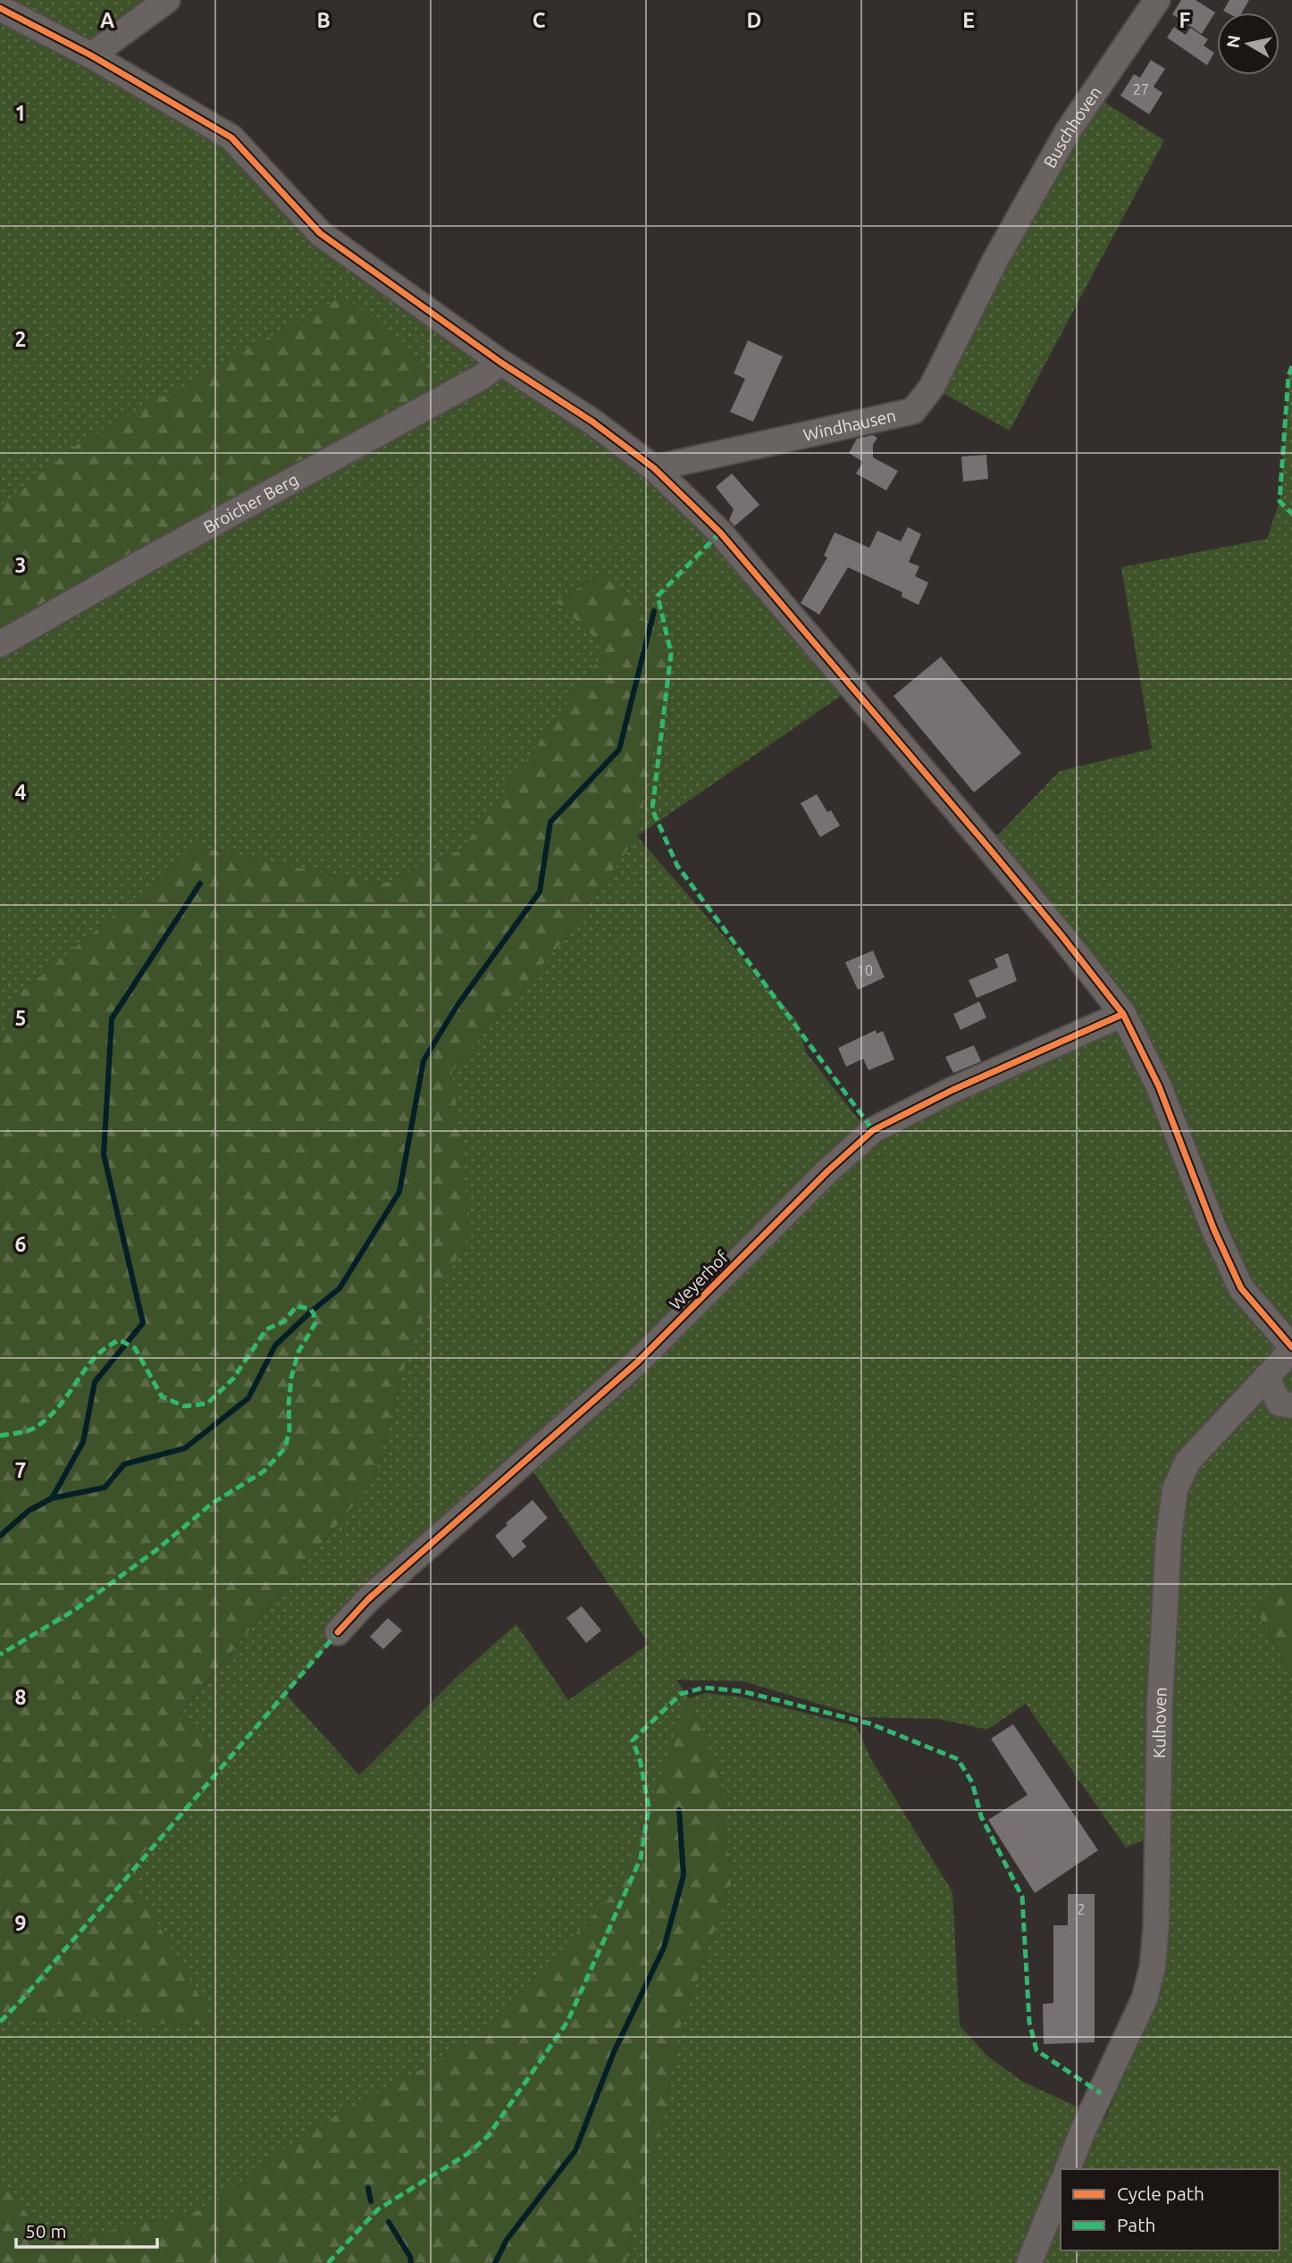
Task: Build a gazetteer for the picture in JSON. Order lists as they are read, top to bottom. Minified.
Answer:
{"streets":{"street":["Buschhoven","Windhausen","Broicher Berg","Weyerhof","Kulhoven"]},"crossings":[["Buschhoven","Windhausen"]],"house_numbers":["27","10","2"],"legend":["Cycle path","Path"],"scale_bar":"50 m","north":"left","grid":{"columns":["A","B","C","D","E","F"],"rows":["1","2","3","4","5","6","7","8","9"]}}
